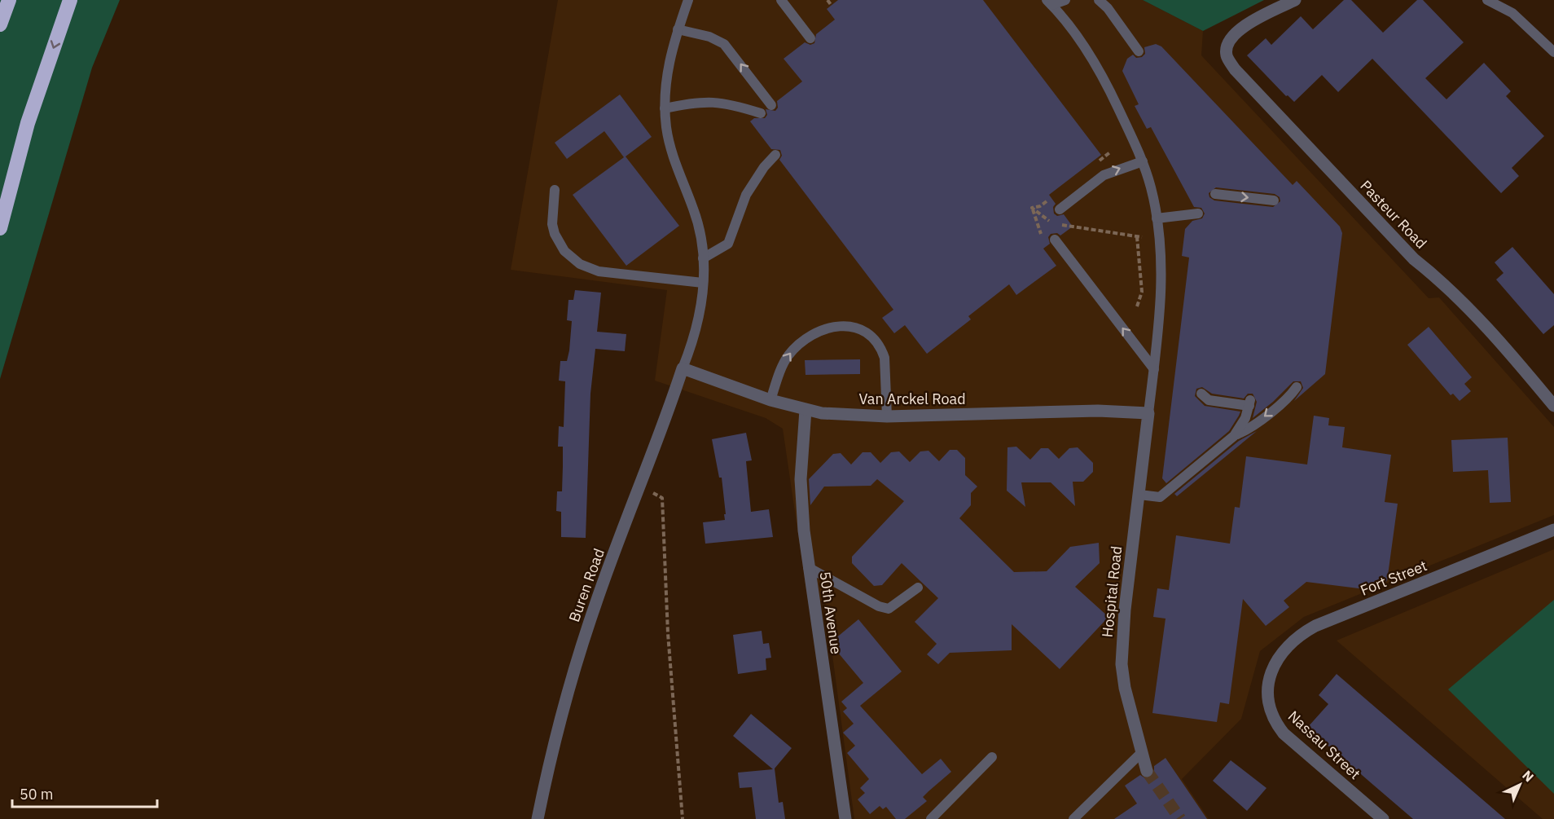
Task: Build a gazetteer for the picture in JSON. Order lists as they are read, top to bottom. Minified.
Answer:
{"streets":{"street":["Pasteur Road","Van Arckel Road","Fort Street","Buren Road","Hospital Road","50th Avenue","Nassau Street"]},"crossings":[["Van Arckel Road","Buren Road"],["Van Arckel Road","Hospital Road"],["Van Arckel Road","50th Avenue"],["Fort Street","Nassau Street"]],"scale_bar":"50 m","north":"top right"}
